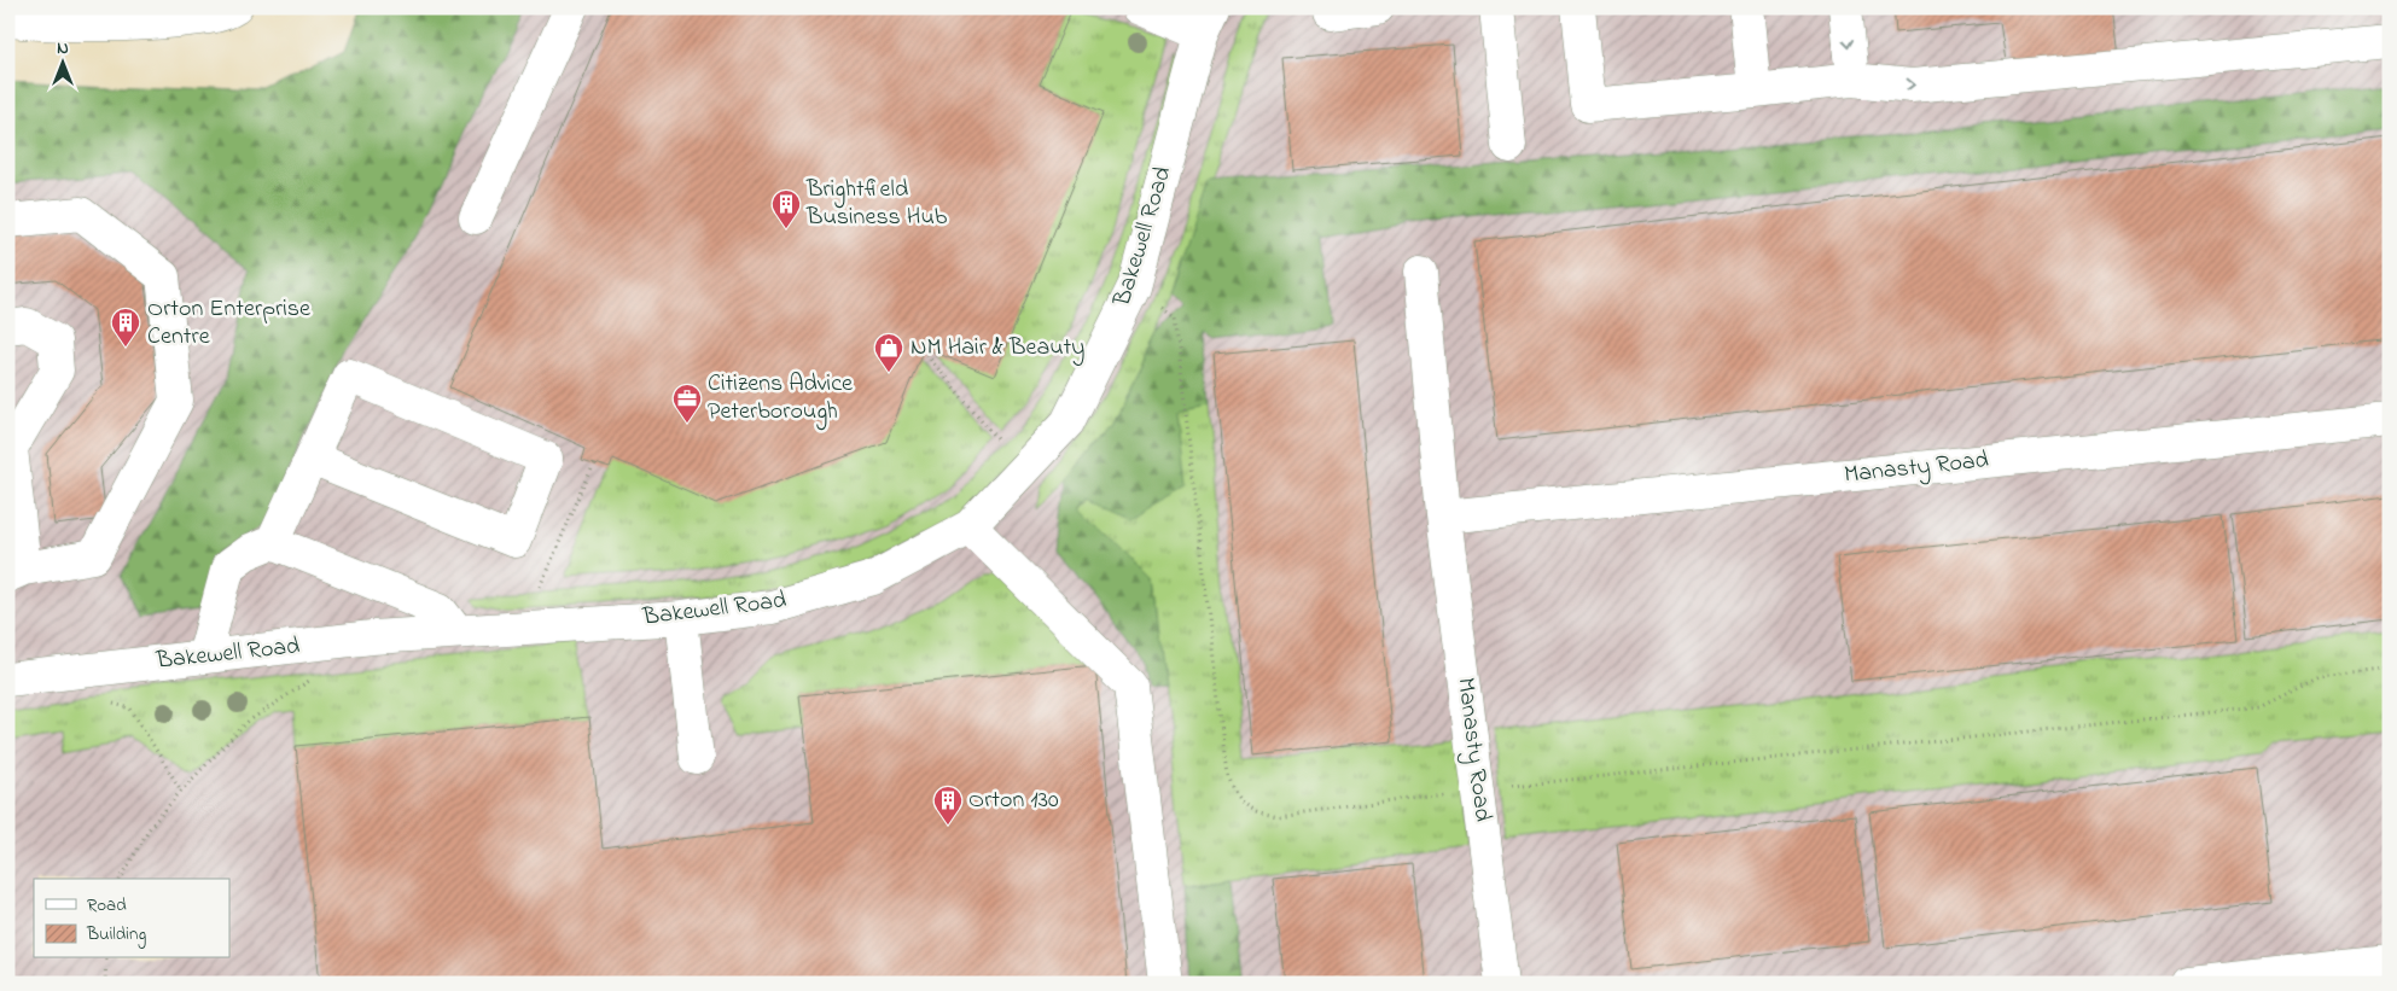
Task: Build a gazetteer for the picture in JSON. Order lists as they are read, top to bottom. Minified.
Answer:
{"streets":{"street":["Bakewell Road","Manasty Road"]},"places":{"building":["Brightfield Business Hub","Orton Enterprise Centre","Orton 130"],"shop":["NM Hair & Beauty"],"office":["Citizens Advice Peterborough"]},"legend":["Road","Building"],"north":"top"}
